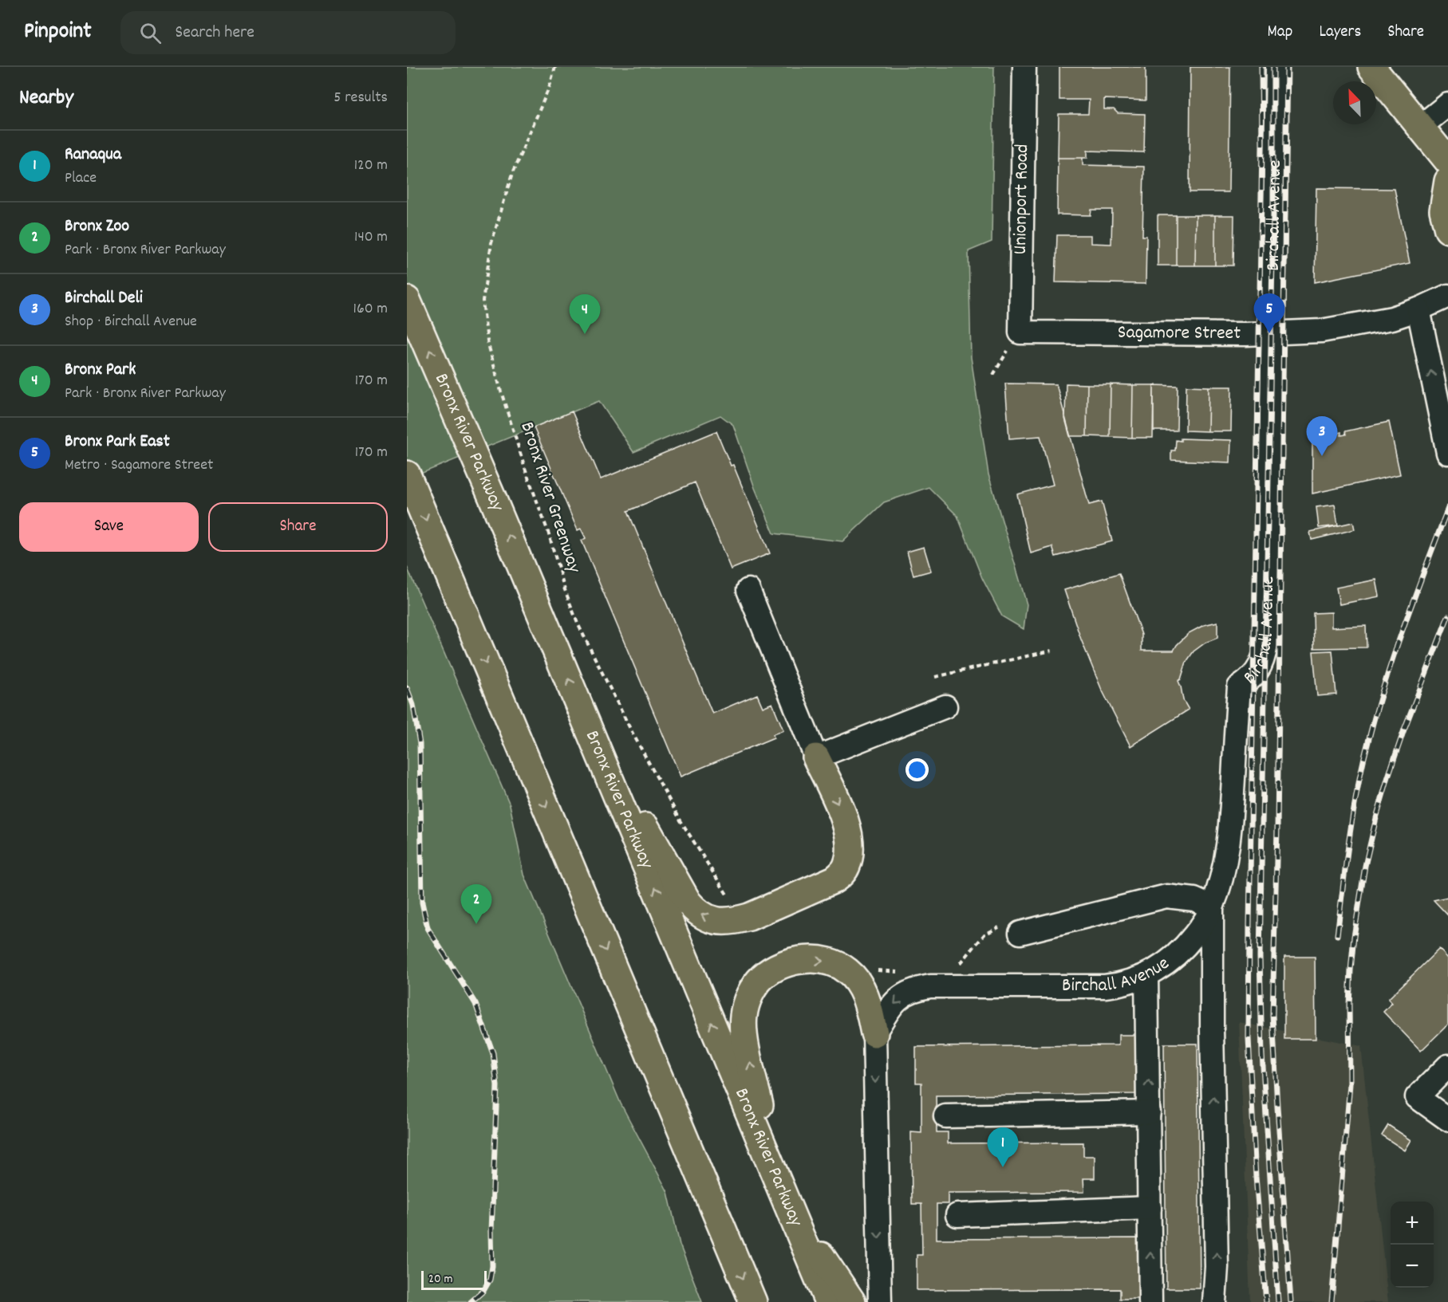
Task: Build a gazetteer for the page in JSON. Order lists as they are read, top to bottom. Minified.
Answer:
{"streets":{"main road":["Bronx River Parkway"],"street":["Unionport Road","Birchall Avenue","Sagamore Street"],"path":["Bronx River Greenway"]},"crossings":[["Unionport Road","Sagamore Street"],["Birchall Avenue","Sagamore Street"]],"scale_bar":"20 m","north":"top left","page":{"header":"Pinpoint","search":"Search here","nav":["Map","Layers","Share"],"heading":["Nearby","5 results"],"list":[{"mark":"1","name":"Ranaqua","note":"Place","value":"120 m"},{"mark":"2","name":"Bronx Zoo","note":"Park · Bronx River Parkway","value":"140 m"},{"mark":"3","name":"Birchall Deli","note":"Shop · Birchall Avenue","value":"160 m"},{"mark":"4","name":"Bronx Park","note":"Park · Bronx River Parkway","value":"170 m"},{"mark":"5","name":"Bronx Park East","note":"Metro · Sagamore Street","value":"170 m"}],"pins":["5","4","3","2","1"],"buttons":["Save","Share"],"map_buttons":["+","−"],"scale":"20 m"}}
